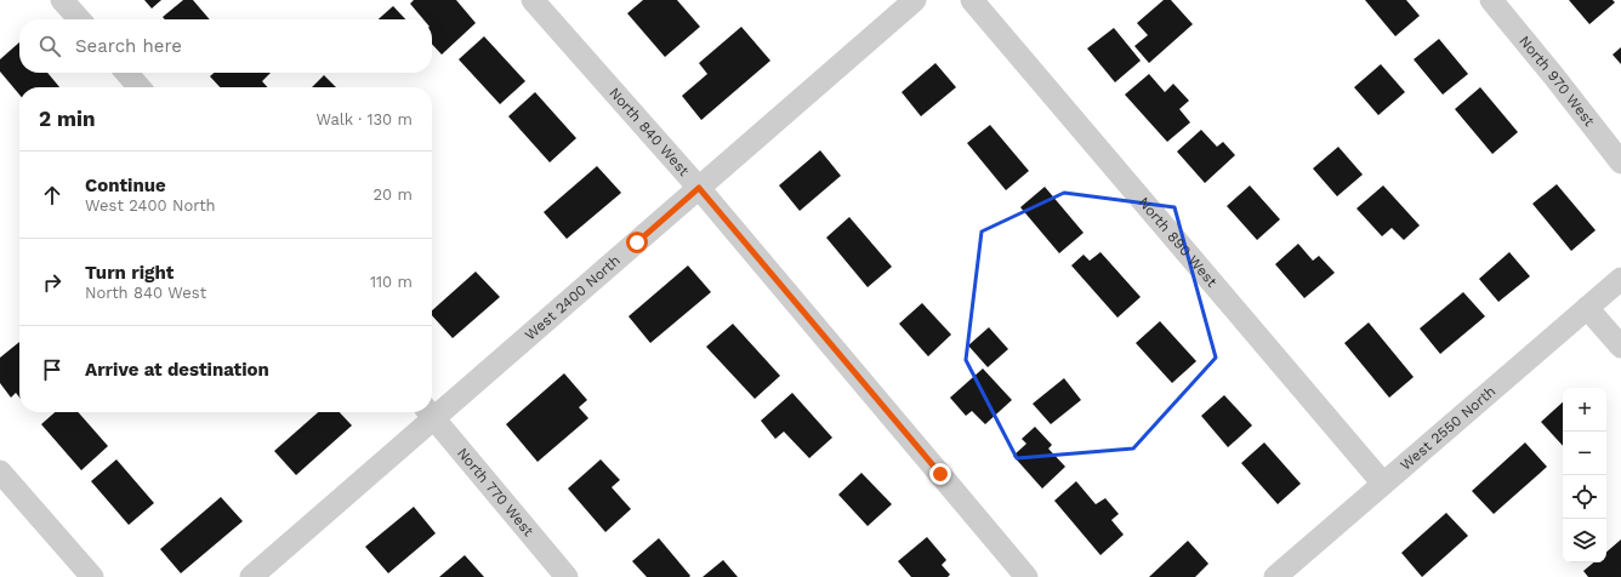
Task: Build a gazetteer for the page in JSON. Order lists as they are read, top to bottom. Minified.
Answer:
{"streets":{"street":["North 970 West","North 840 West","North 890 West","West 2400 North","West 2550 North","North 770 West"]},"crossings":[["North 840 West","West 2400 North"],["North 890 West","West 2550 North"],["West 2400 North","North 770 West"]],"page":{"search":"Search here","heading":["2 min","Walk · 130 m"],"list":[["Continue","West 2400 North","20 m"],["Turn right","North 840 West","110 m"],"Arrive at destination"],"map_buttons":["+","−"]}}
